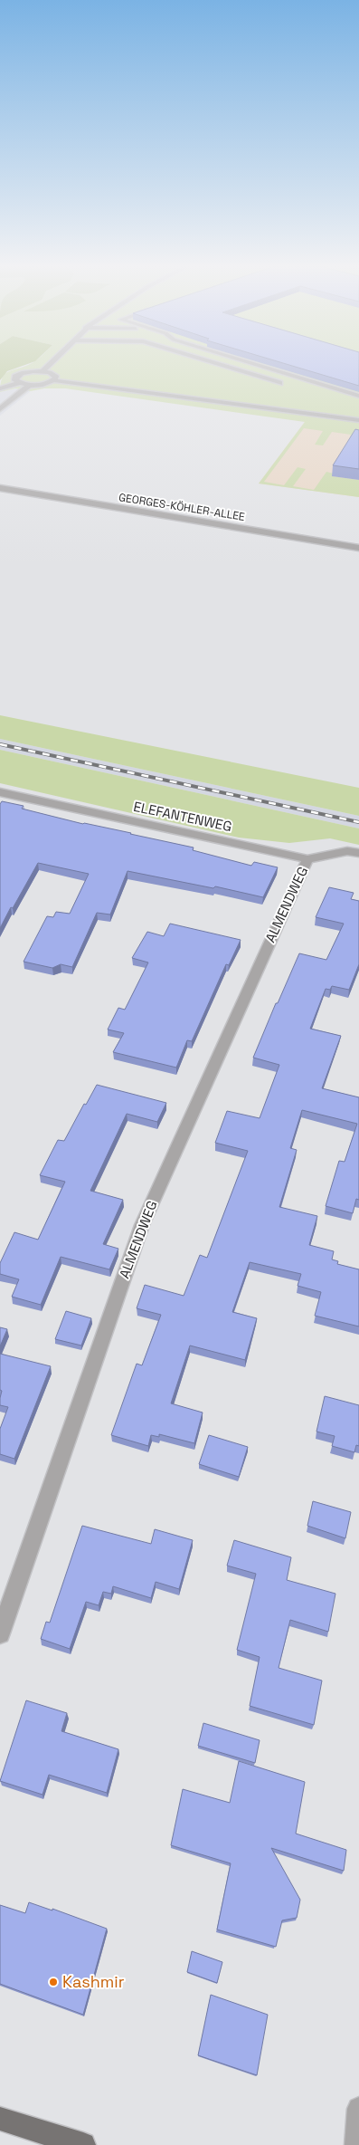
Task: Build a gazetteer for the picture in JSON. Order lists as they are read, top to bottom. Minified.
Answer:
{"streets":{"street":["GEORGES-KÖHLER-ALLEE","ELEFANTENWEG","ALMENDWEG"]},"crossings":[["ELEFANTENWEG","ALMENDWEG"]],"places":["Kashmir"]}
